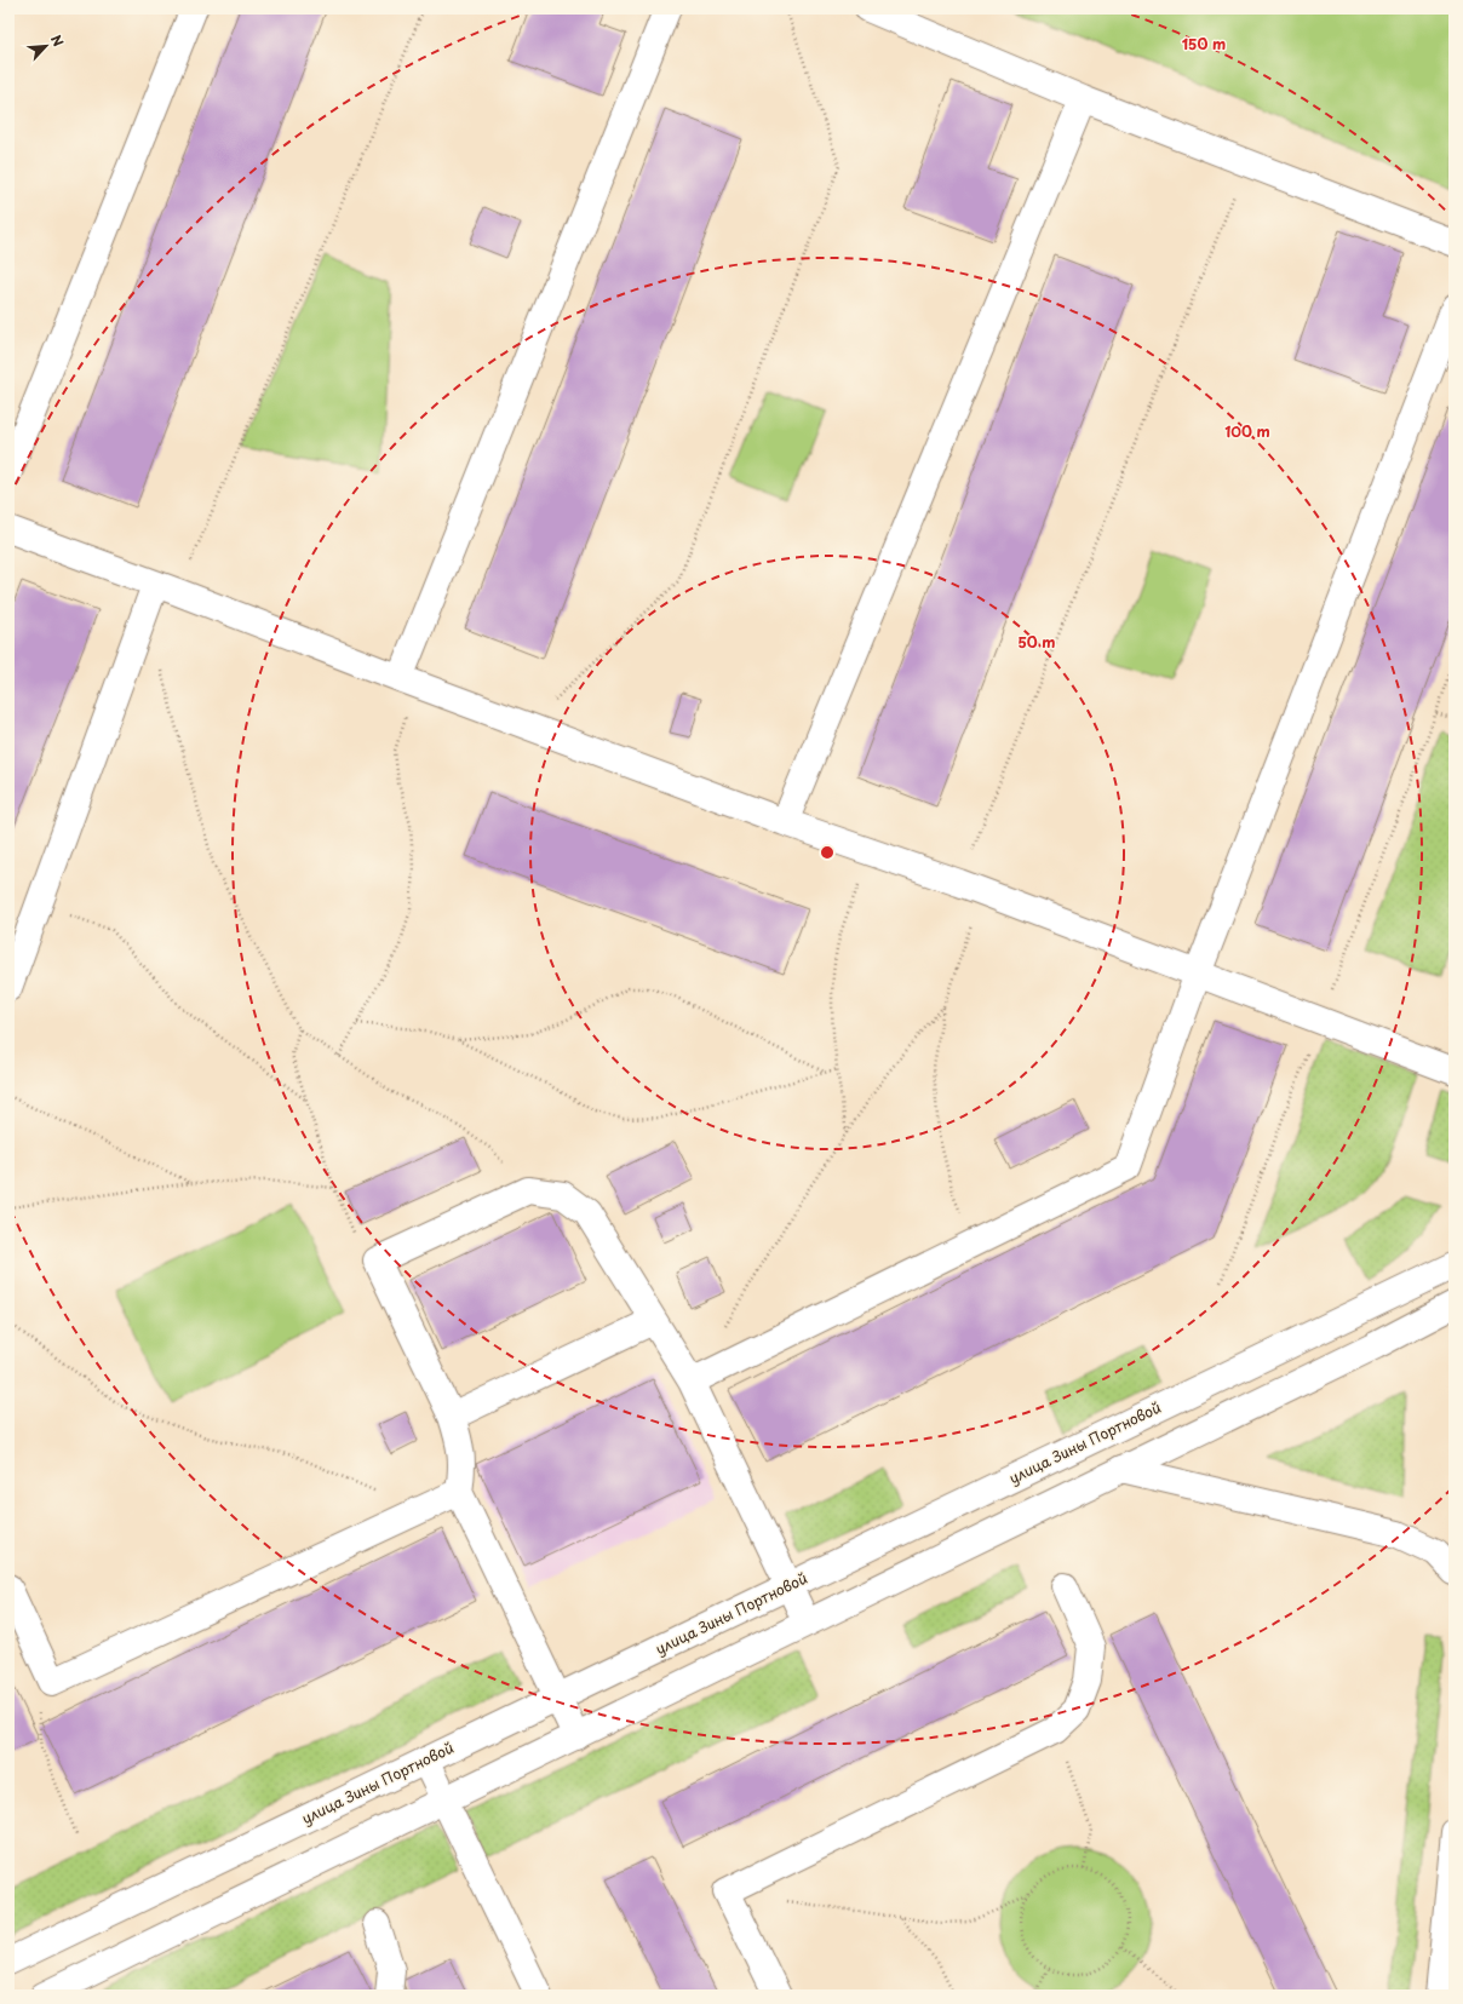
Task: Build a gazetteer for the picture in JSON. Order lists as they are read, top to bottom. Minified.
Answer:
{"streets":{"main road":["улица Зины Портновой"]},"north":"top right","rings":["150 m","100 m","50 m"]}
